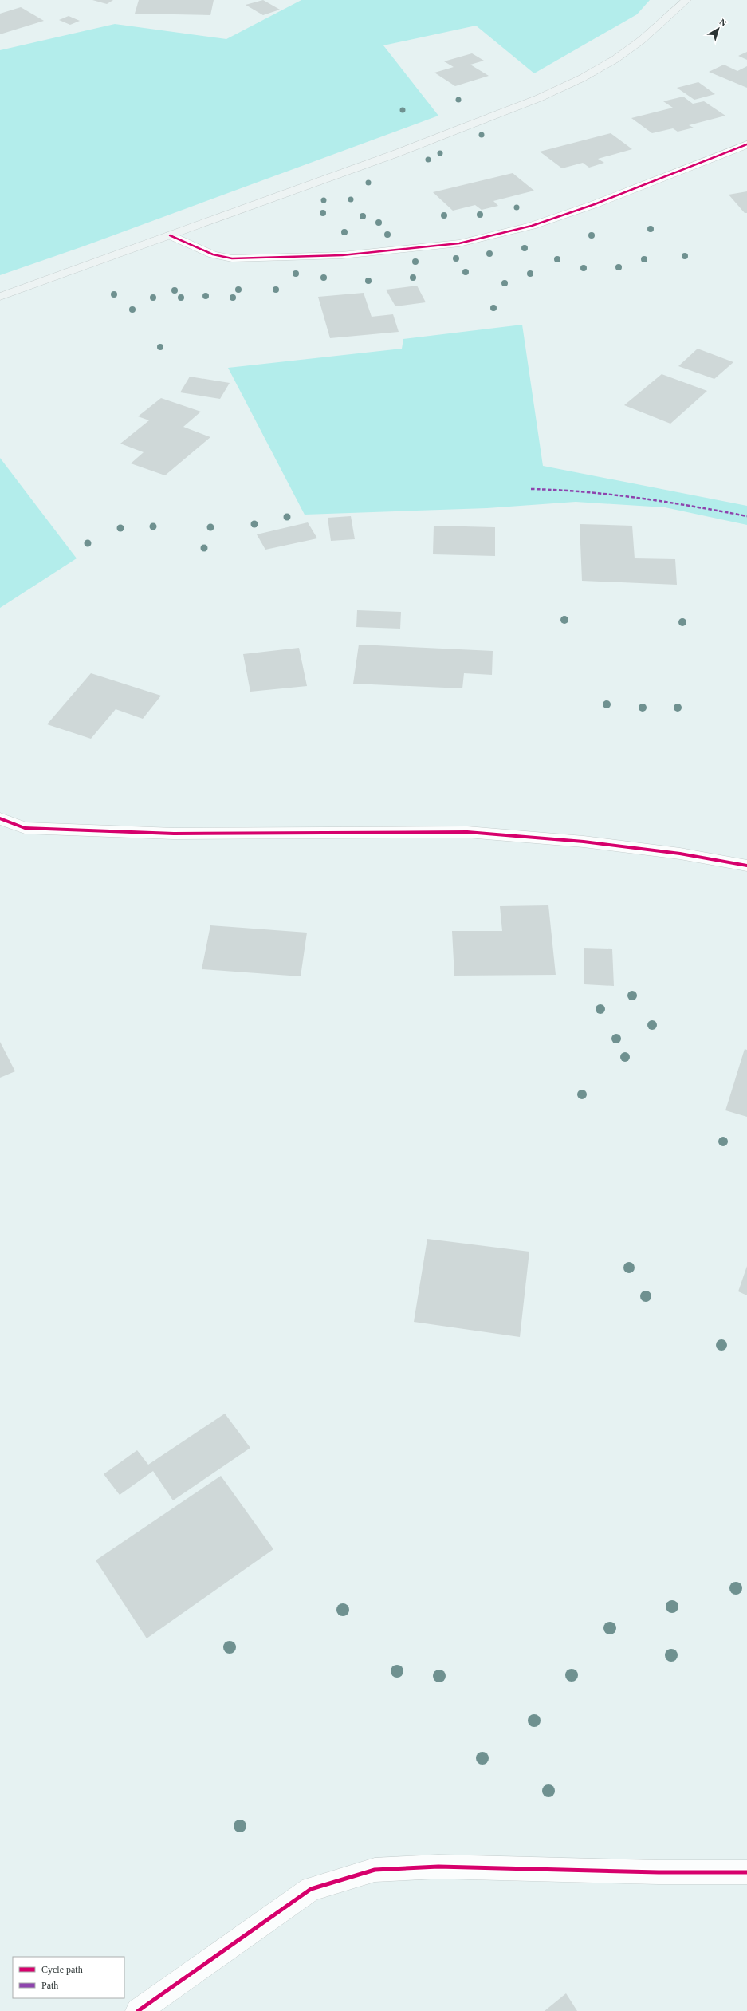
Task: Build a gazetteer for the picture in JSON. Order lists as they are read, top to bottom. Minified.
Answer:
{"legend":["Cycle path","Path"],"north":"top right"}
